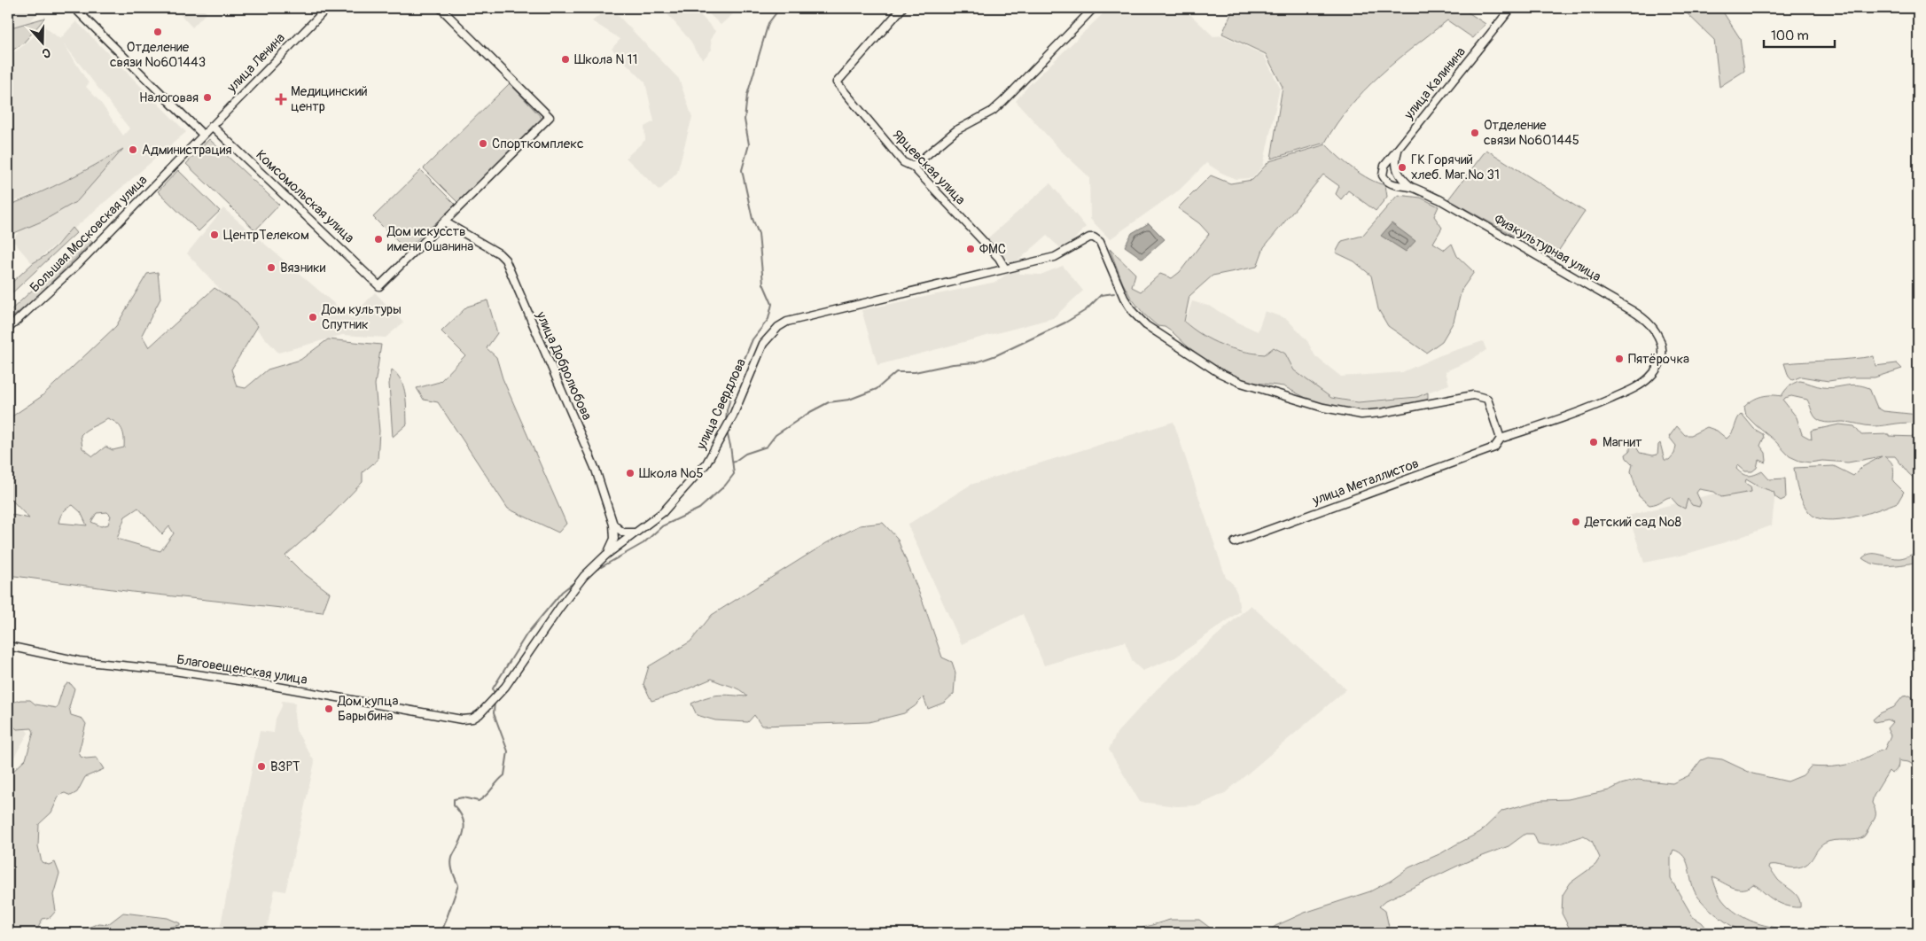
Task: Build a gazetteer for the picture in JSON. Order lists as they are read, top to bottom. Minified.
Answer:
{"streets":{"main road":["улица Ленина","улица Калинина","Ярцевская улица","Комсомольская улица","Большая Московская улица","Физкультурная улица","улица Добролюбова","улица Свердлова","улица Металлистов","Благовещенская улица"]},"crossings":[["улица Ленина","Комсомольская улица"],["улица Ленина","Большая Московская улица"],["улица Калинина","Физкультурная улица"],["Ярцевская улица","улица Свердлова"],["Комсомольская улица","улица Добролюбова"],["Физкультурная улица","улица Свердлова"],["Физкультурная улица","улица Металлистов"],["улица Свердлова","улица Металлистов"],["улица Свердлова","Благовещенская улица"]],"places":{"other":["Отделение связи №601443","Школа N 11","Налоговая","Отделение связи №601445","Спорткомплекс","Администрация","ГК Горячий хлеб. Маг.№ 31","ЦентрТелеком","Дом искусств имени Ошанина","ФМС","Вязники","Дом культуры Спутник","Пятёрочка","Магнит","Школа №5","Детский сад №8","Дом купца Барыбина","ВЗРТ"],"health":["Медицинский центр"]},"scale_bar":"100 m","north":"bottom"}
